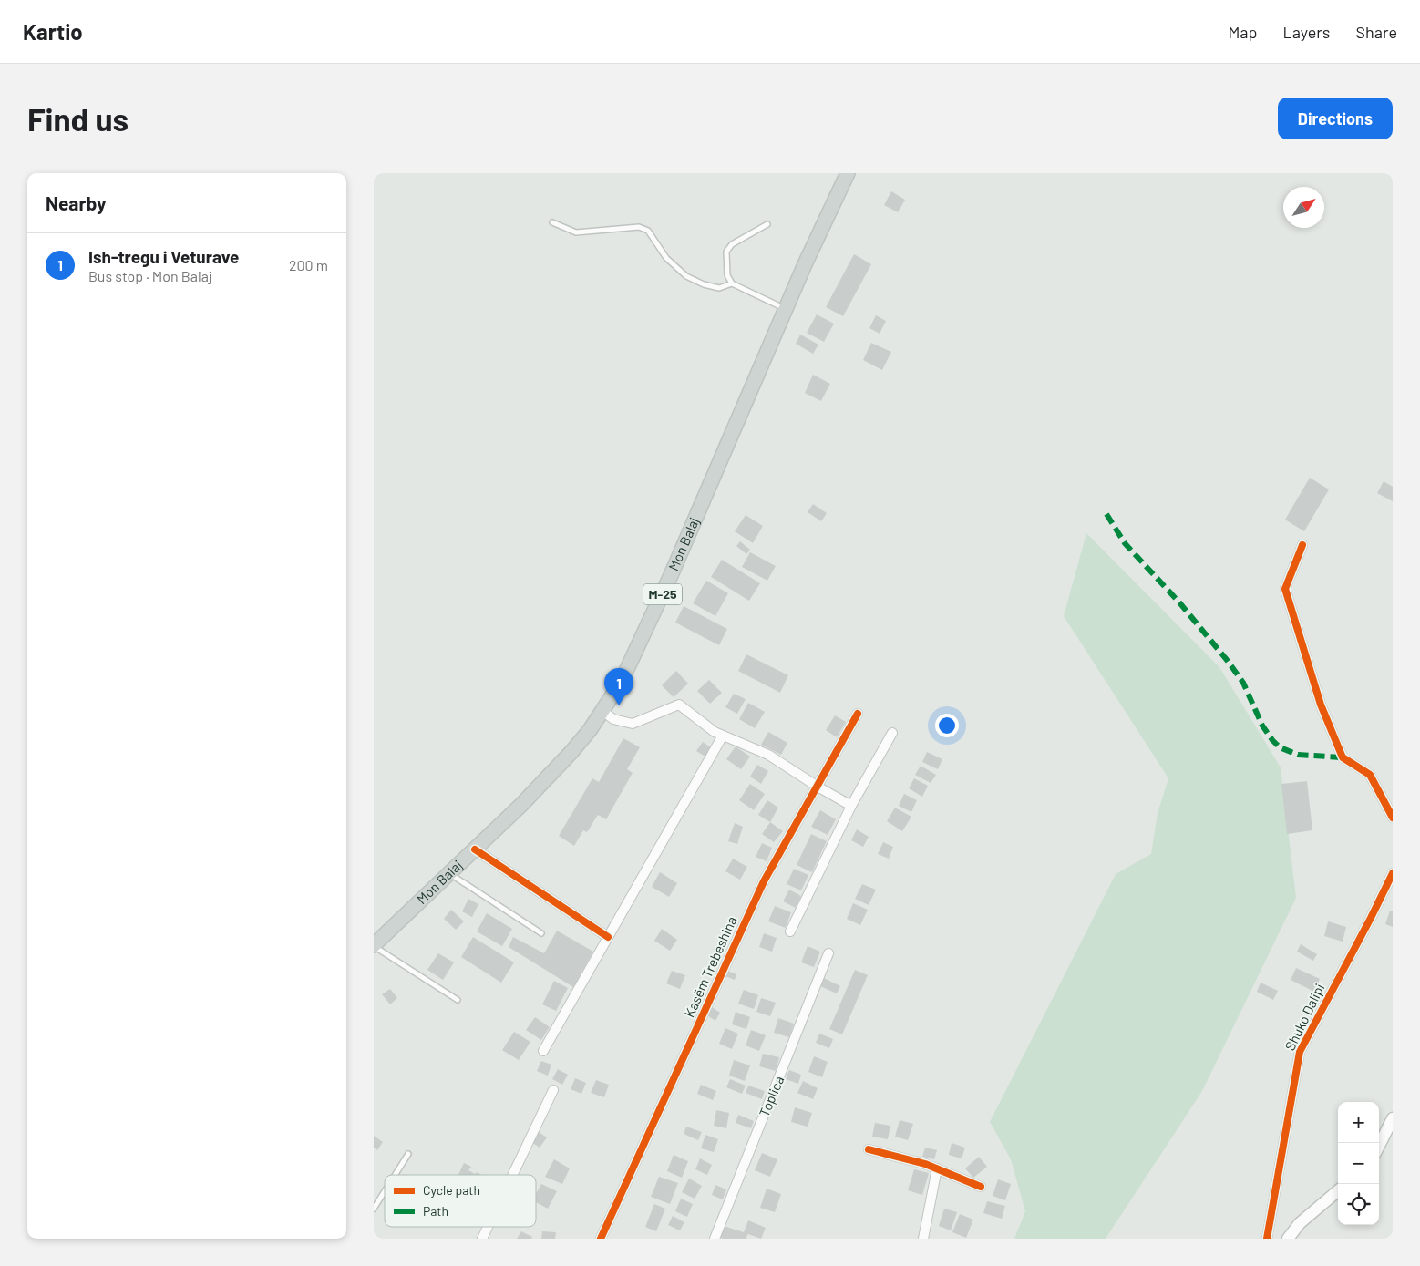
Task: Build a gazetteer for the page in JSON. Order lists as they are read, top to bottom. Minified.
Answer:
{"streets":{"main road":["Mon Balaj","M-25"],"street":["Kasëm Trebeshina","Shuko Dalipi","Toplica"]},"legend":["Cycle path","Path"],"north":"top right","page":{"header":"Kartio","nav":["Map","Layers","Share"],"buttons":"Directions","title":"Find us","heading":"Nearby","list":[{"mark":"1","name":"Ish-tregu i Veturave","note":"Bus stop · Mon Balaj","value":"200 m"}],"pins":"1","map_buttons":["+","−"]}}
